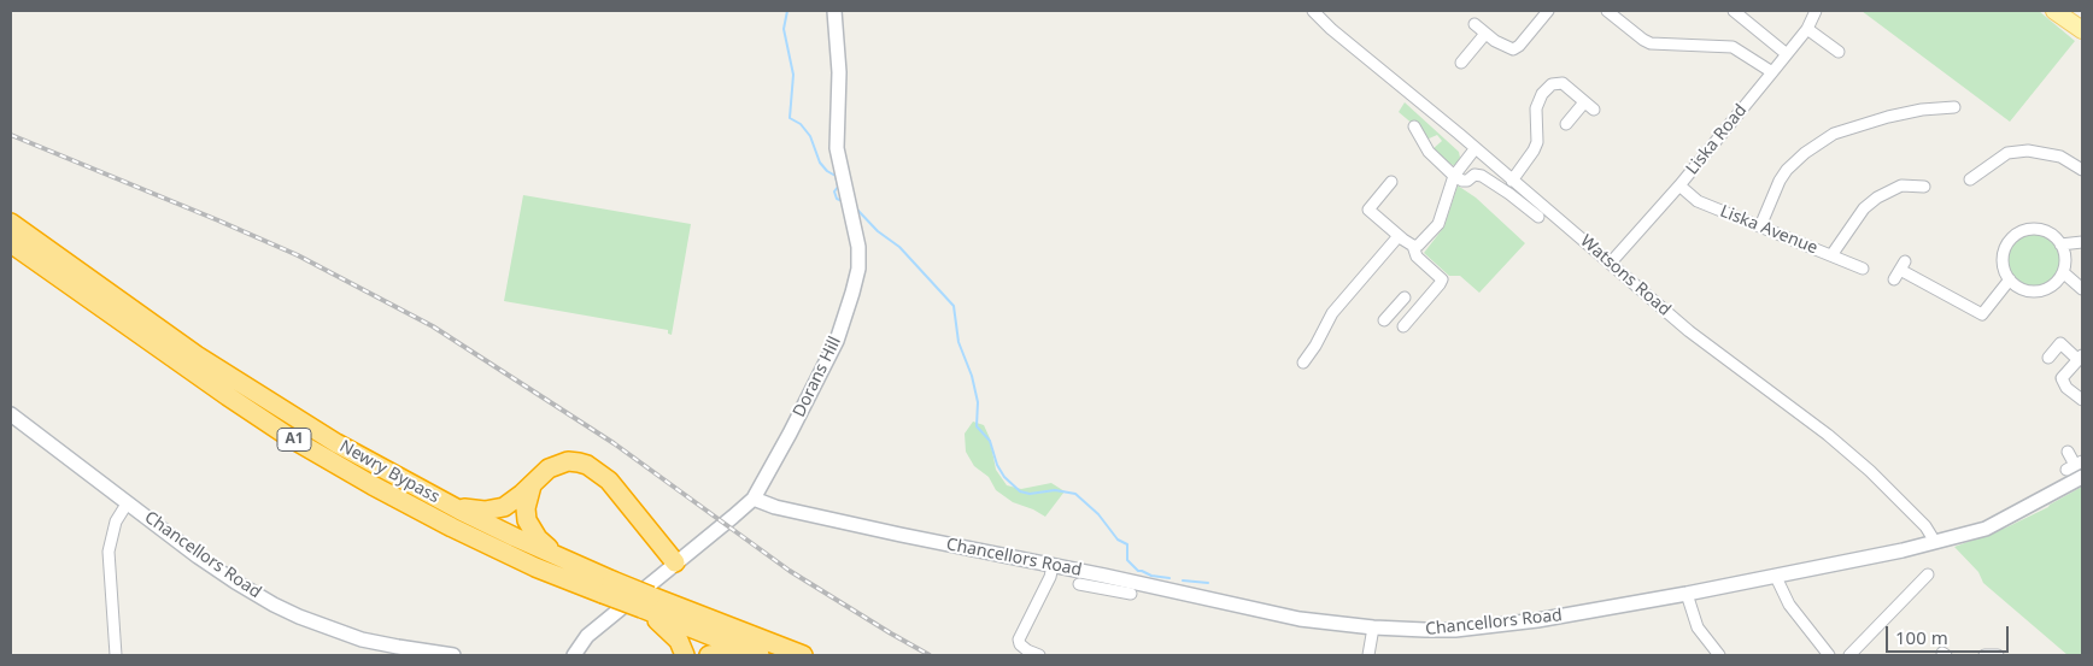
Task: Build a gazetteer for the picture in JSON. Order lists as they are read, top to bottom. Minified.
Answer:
{"streets":{"highway":["A1","Newry Bypass"],"street":["Liska Road","Liska Avenue","Watsons Road","Dorans Hill","Chancellors Road"]},"crossings":[["Liska Road","Liska Avenue"],["Liska Road","Watsons Road"],["Watsons Road","Chancellors Road"],["Dorans Hill","Chancellors Road"]],"scale_bar":"100 m"}
